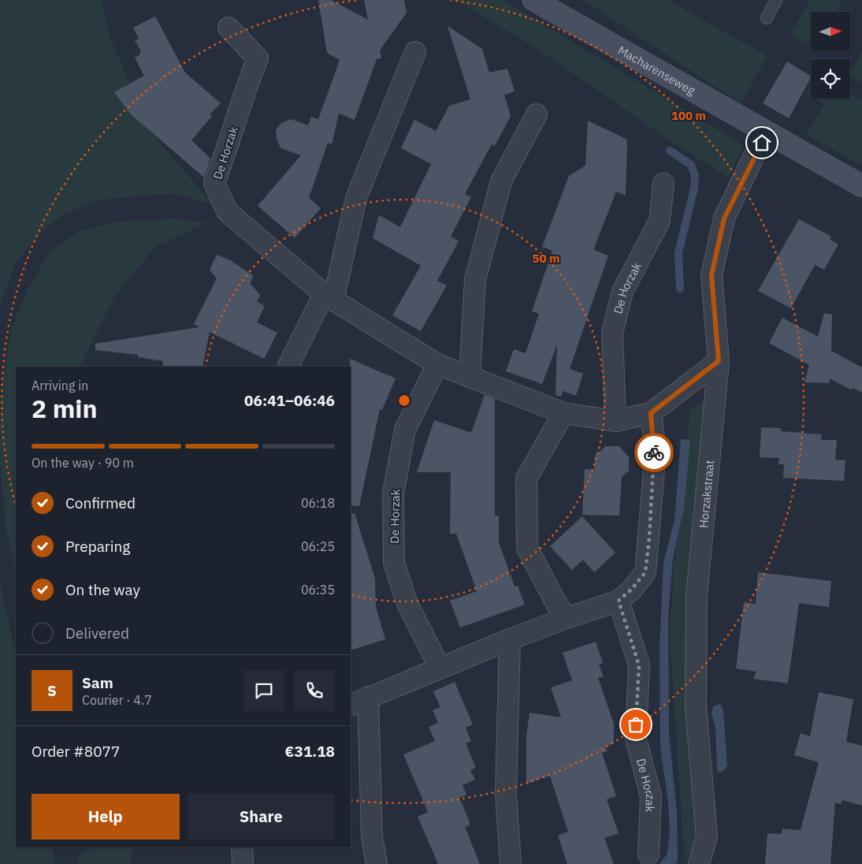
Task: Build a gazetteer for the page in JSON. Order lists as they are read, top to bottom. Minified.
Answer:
{"streets":{"street":["Macharenseweg","De Horzak","Horzakstraat"]},"crossings":[["Macharenseweg","Horzakstraat"],["De Horzak","Horzakstraat"]],"north":"right","page":{"heading":["2 min","Arriving in","06:41–06:46"],"panel":["Sam","Courier · 4.7","Order #8077","€31.18"],"bar":"On the way · 90 m","list":[["Confirmed","06:18"],["Preparing","06:25"],["On the way","06:35"],"Delivered"],"round":"S","buttons":["Help","Share"]},"rings":["100 m","50 m"]}
